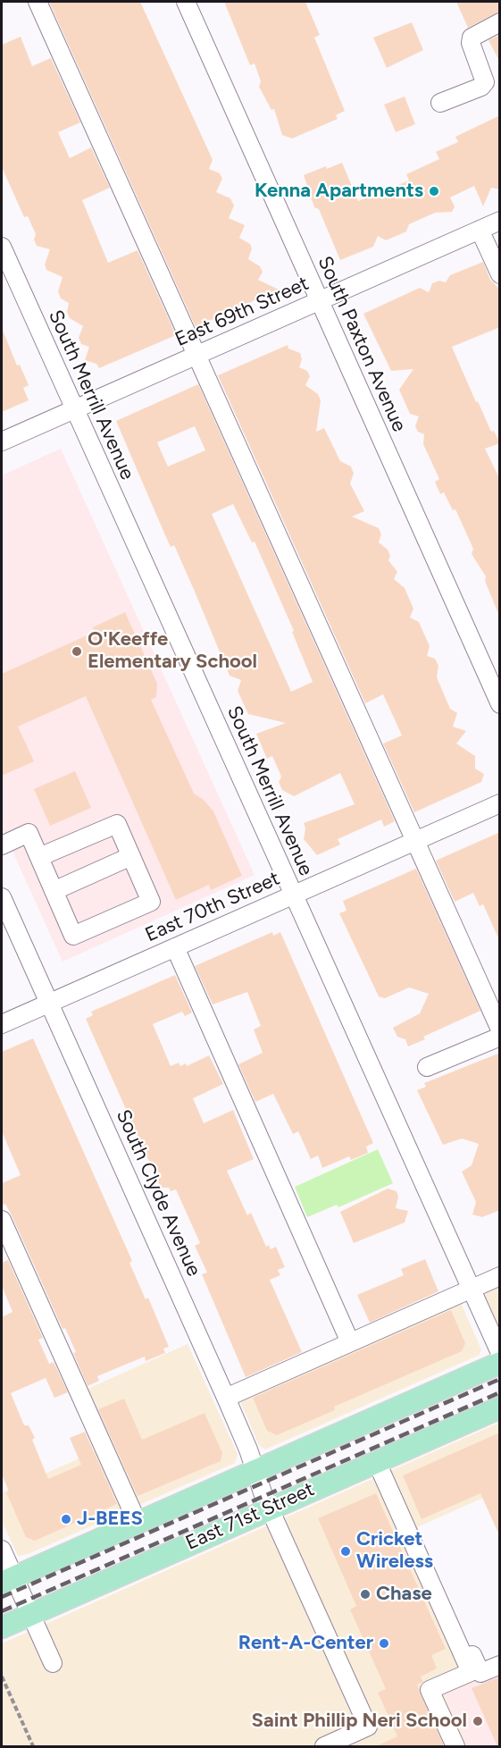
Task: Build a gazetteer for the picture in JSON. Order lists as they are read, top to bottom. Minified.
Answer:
{"streets":{"main road":["East 71st Street"],"street":["East 69th Street","South Paxton Avenue","South Merrill Avenue","East 70th Street","South Clyde Avenue"]},"crossings":[["East 69th Street","South Paxton Avenue"],["East 69th Street","South Merrill Avenue"],["South Merrill Avenue","East 70th Street"],["East 70th Street","South Clyde Avenue"],["South Clyde Avenue","East 71st Street"]],"places":["Kenna Apartments","O'Keeffe Elementary School","J-BEES","Cricket Wireless","Chase","Rent-A-Center","Saint Phillip Neri School"]}
